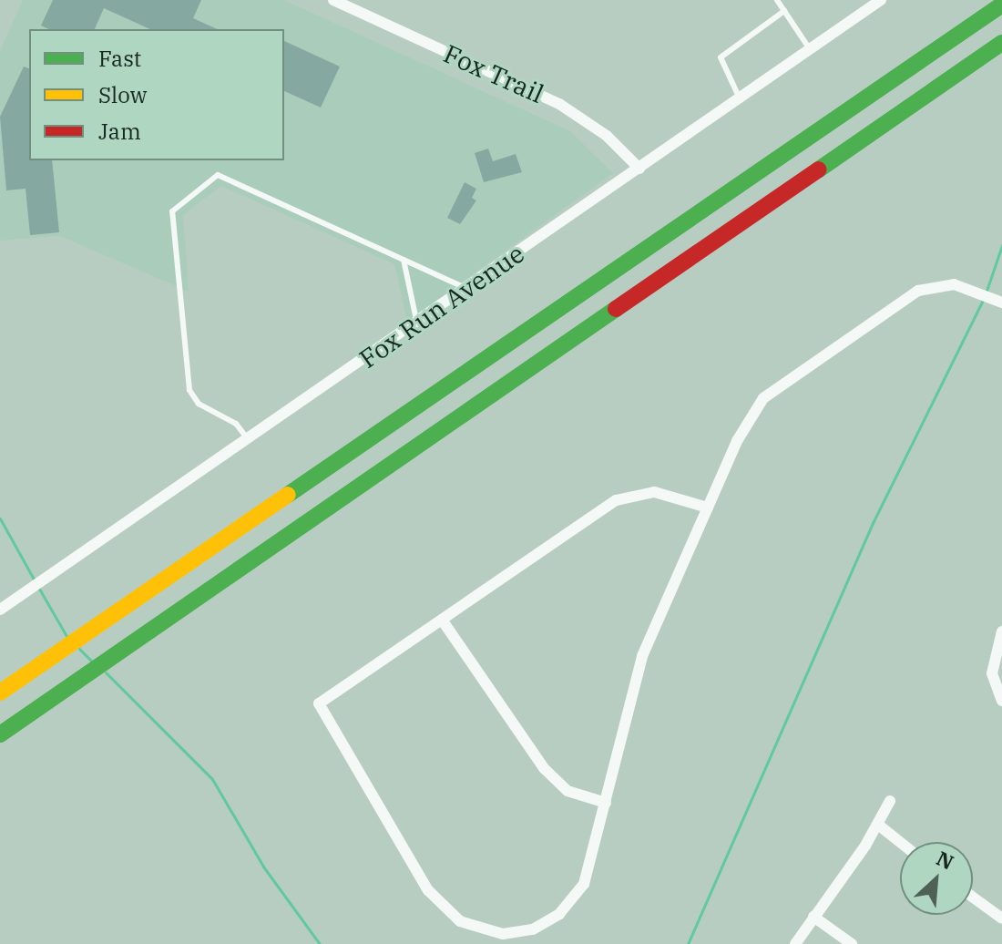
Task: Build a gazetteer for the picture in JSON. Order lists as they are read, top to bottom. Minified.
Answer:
{"streets":{"street":["Fox Trail","Fox Run Avenue"]},"crossings":[["Fox Trail","Fox Run Avenue"]],"legend":["Fast","Slow","Jam"],"north":"top right"}
